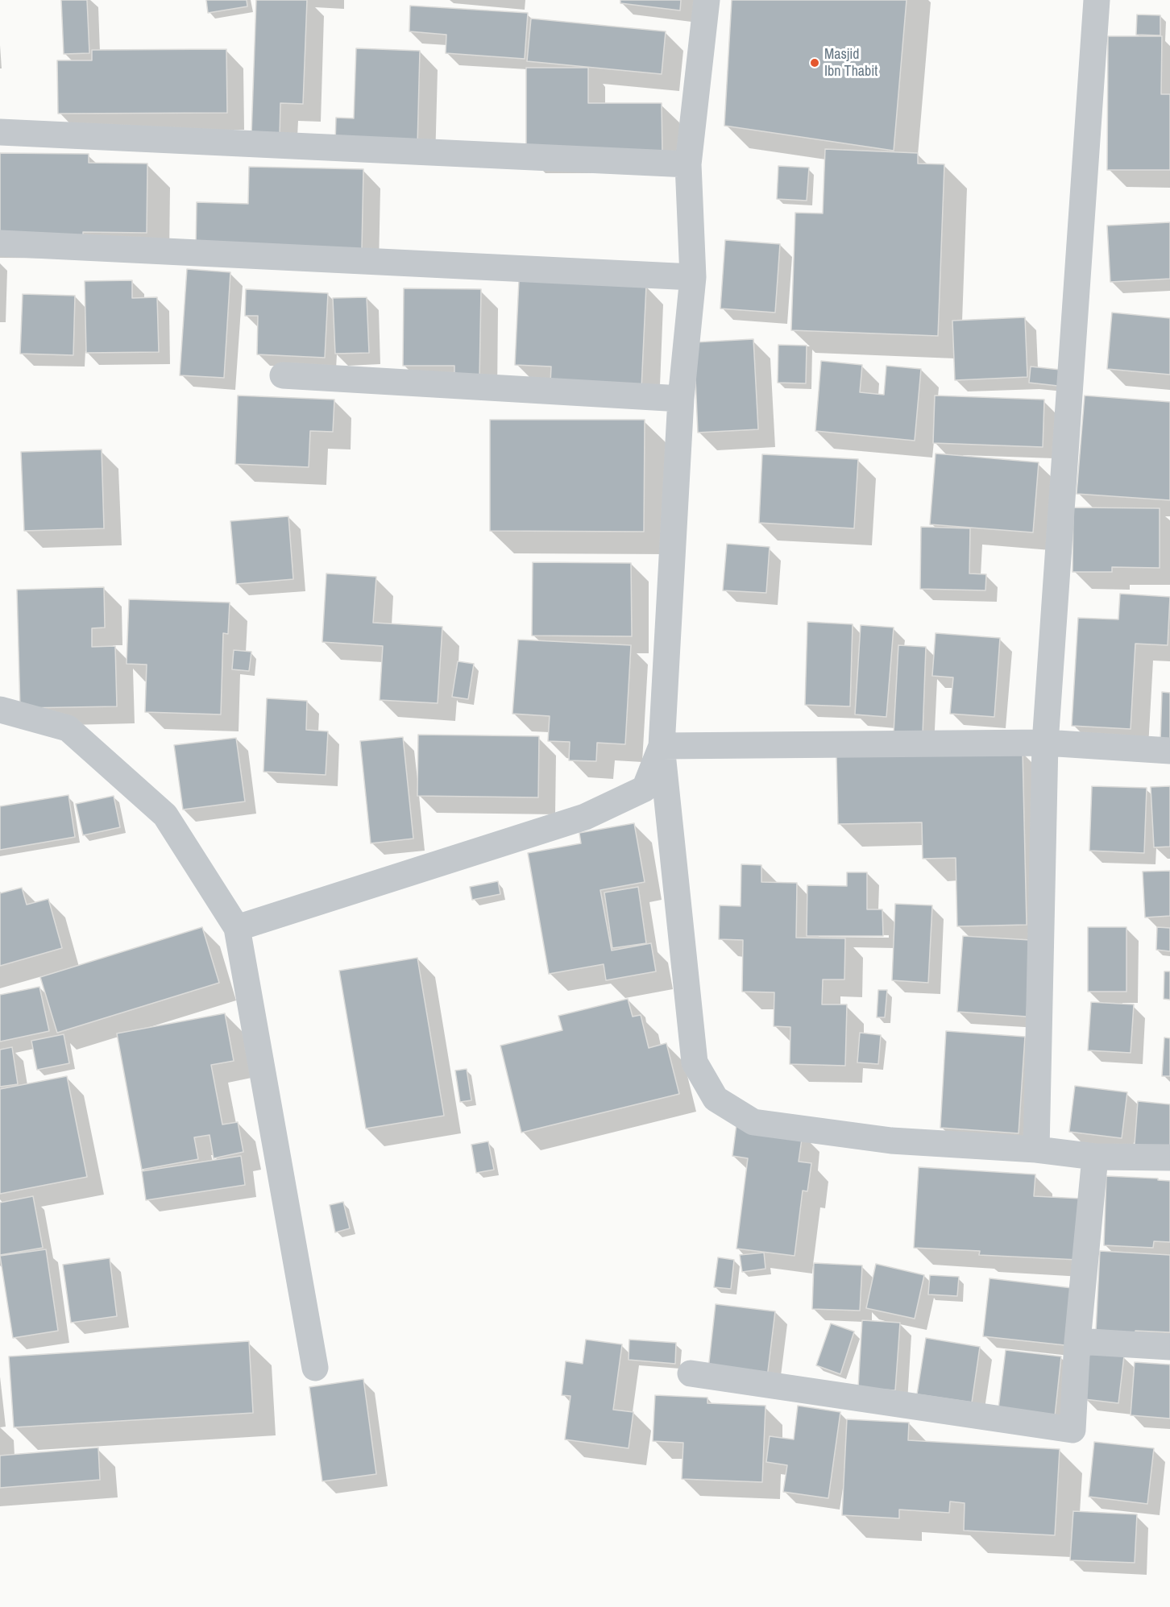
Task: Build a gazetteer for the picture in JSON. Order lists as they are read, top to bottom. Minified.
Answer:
{"places":["Masjid Ibn Thabit"]}
